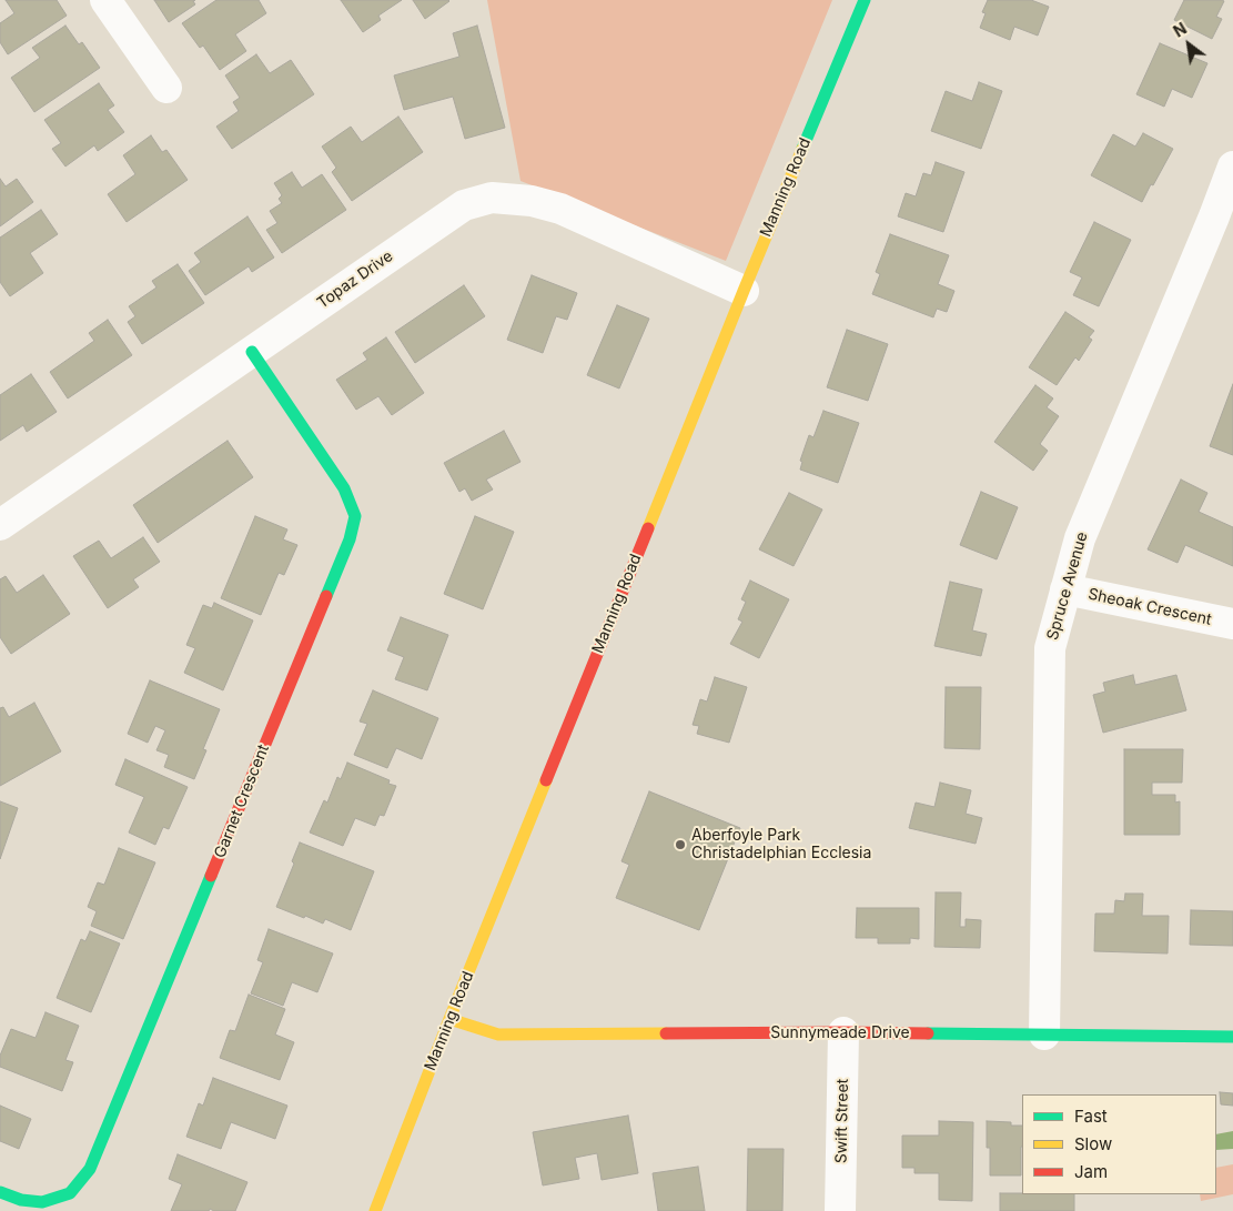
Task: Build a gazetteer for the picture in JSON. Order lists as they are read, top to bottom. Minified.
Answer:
{"streets":{"street":["Manning Road","Topaz Drive","Spruce Avenue","Sheoak Crescent","Garnet Crescent","Sunnymeade Drive","Swift Street"]},"crossings":[["Manning Road","Topaz Drive"],["Manning Road","Sunnymeade Drive"],["Topaz Drive","Garnet Crescent"],["Spruce Avenue","Sheoak Crescent"],["Spruce Avenue","Sunnymeade Drive"],["Sunnymeade Drive","Swift Street"]],"places":["Aberfoyle Park Christadelphian Ecclesia"],"legend":["Fast","Slow","Jam"],"north":"top left"}
